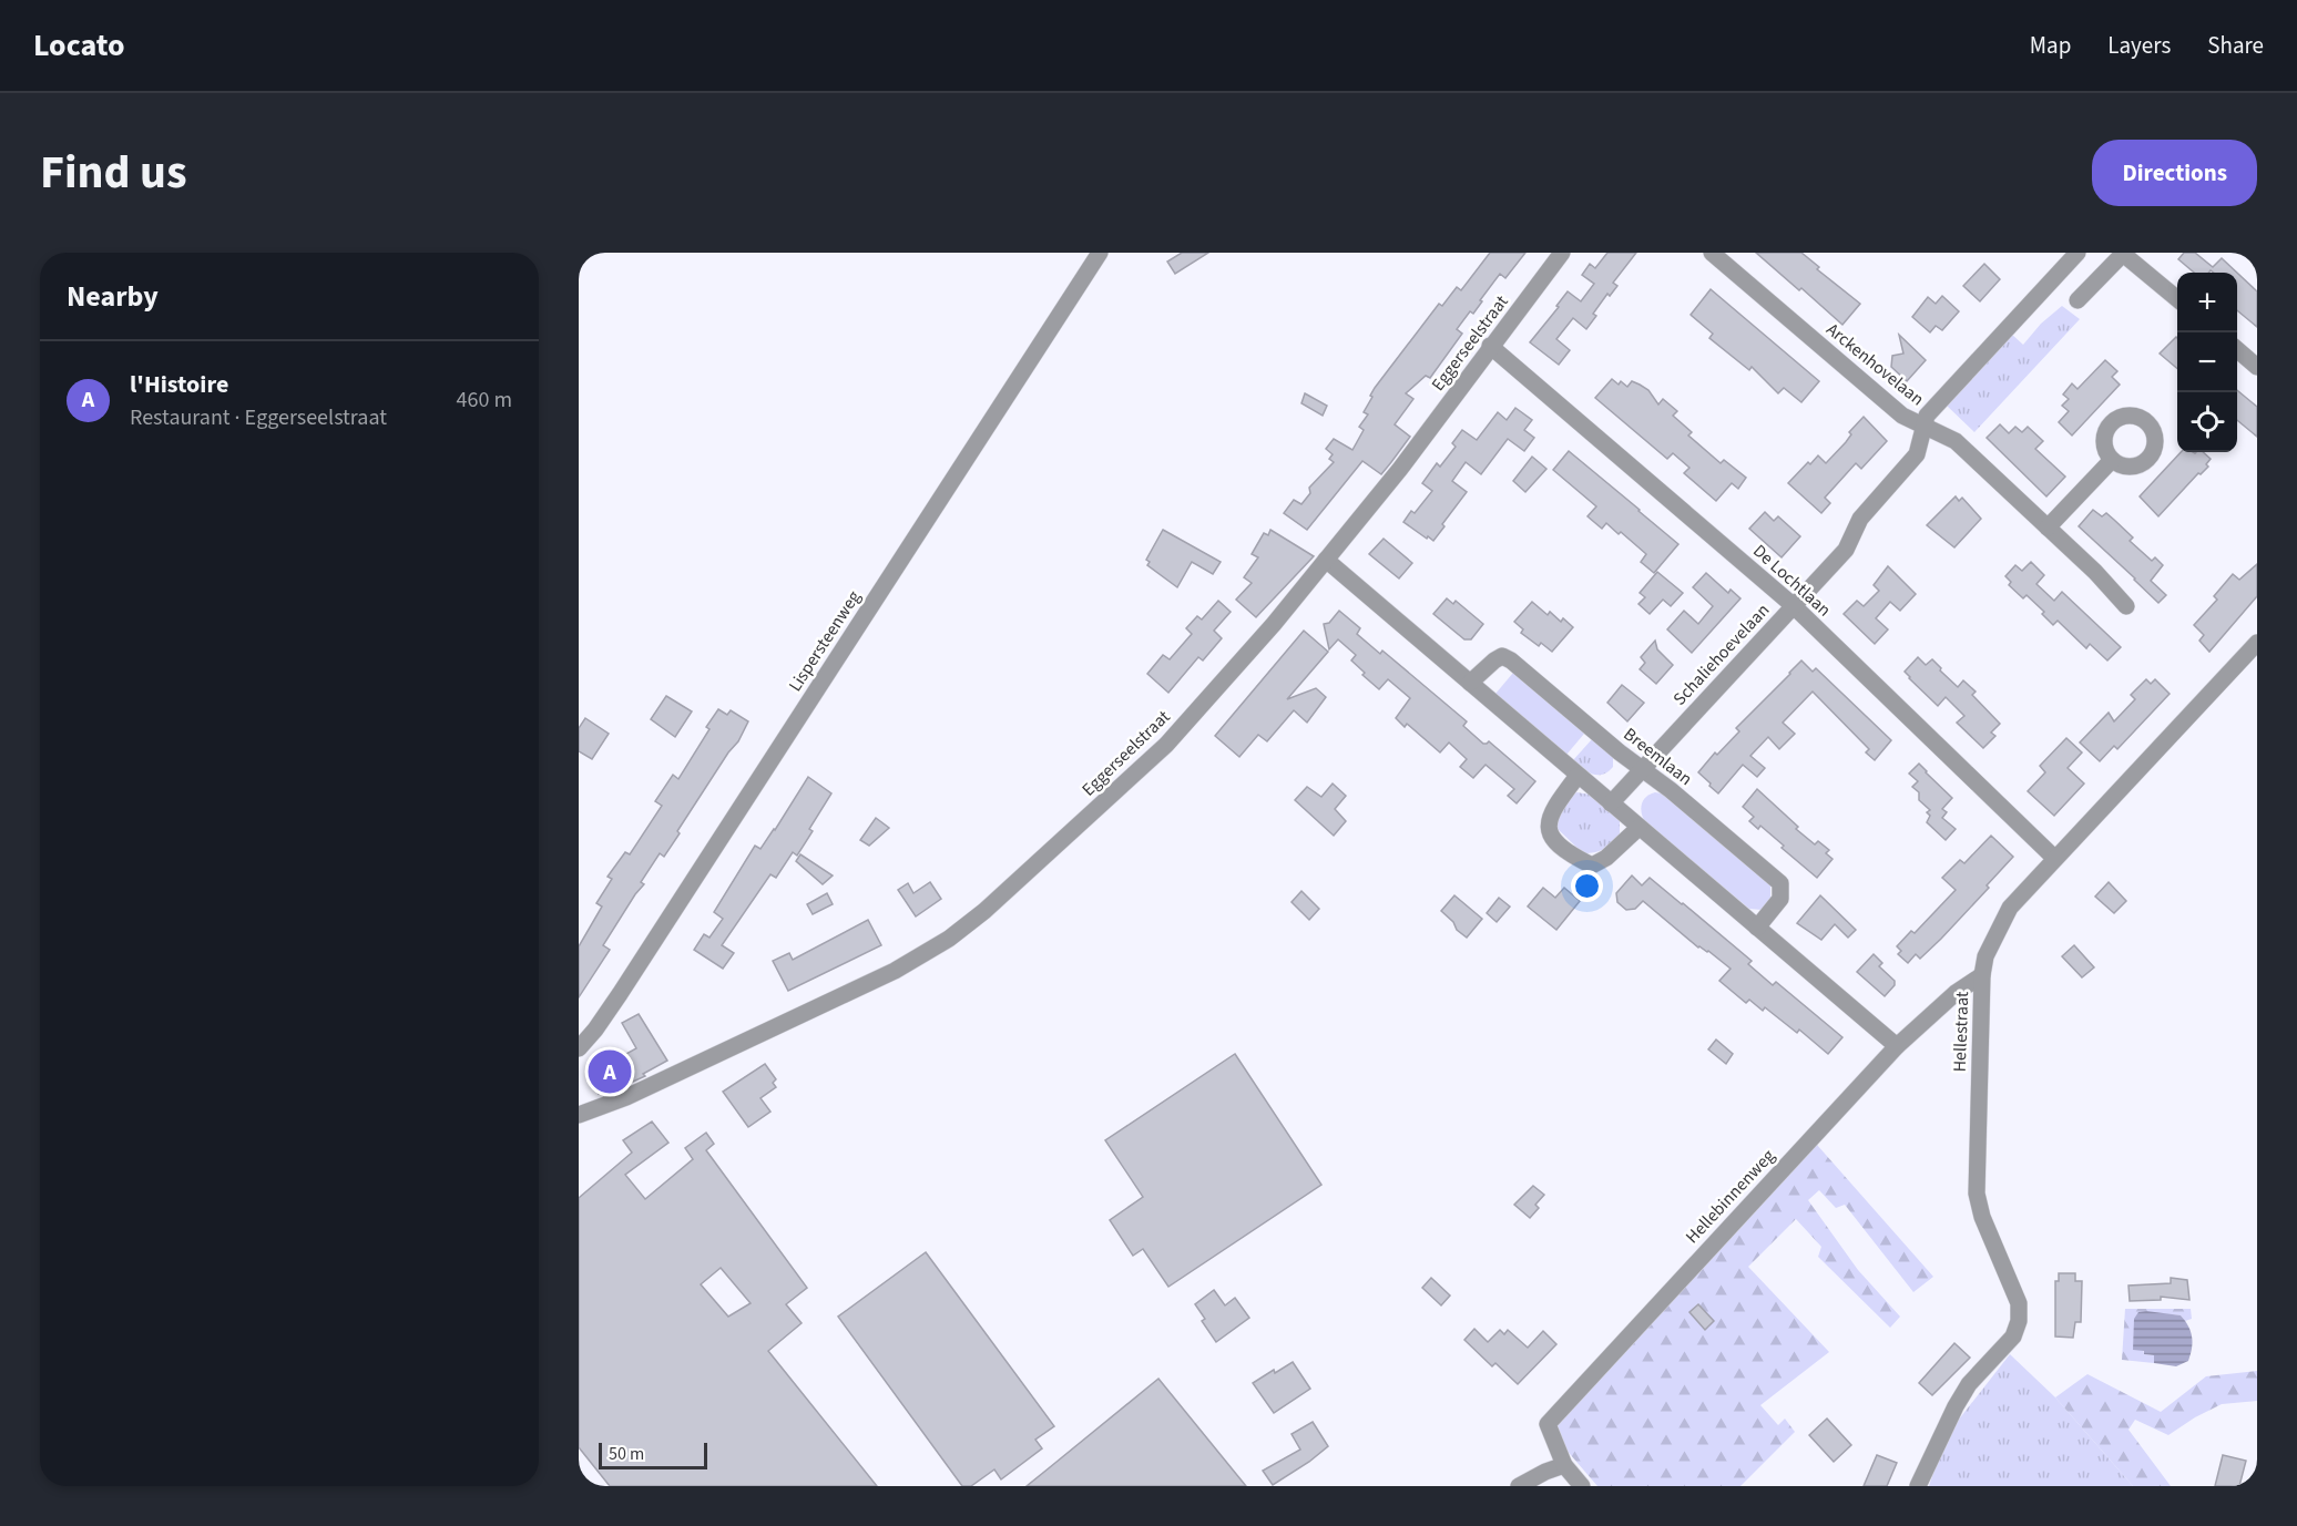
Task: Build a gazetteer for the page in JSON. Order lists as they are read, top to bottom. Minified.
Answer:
{"streets":{"street":["Eggerseelstraat","Arckenhovelaan","De Lochtlaan","Lispersteenweg","Schaliehoevelaan","Breemlaan","Hellestraat","Hellebinnenweg"]},"crossings":[["Eggerseelstraat","De Lochtlaan"],["Arckenhovelaan","Schaliehoevelaan"],["De Lochtlaan","Schaliehoevelaan"],["De Lochtlaan","Hellestraat"],["Schaliehoevelaan","Breemlaan"],["Hellestraat","Hellebinnenweg"]],"scale_bar":"50 m","page":{"header":"Locato","nav":["Map","Layers","Share"],"title":"Find us","buttons":"Directions","heading":"Nearby","map_buttons":["+","−"],"list":[{"mark":"A","name":"l'Histoire","note":"Restaurant · Eggerseelstraat","value":"460 m"}],"pins":"A","scale":"50 m"}}
